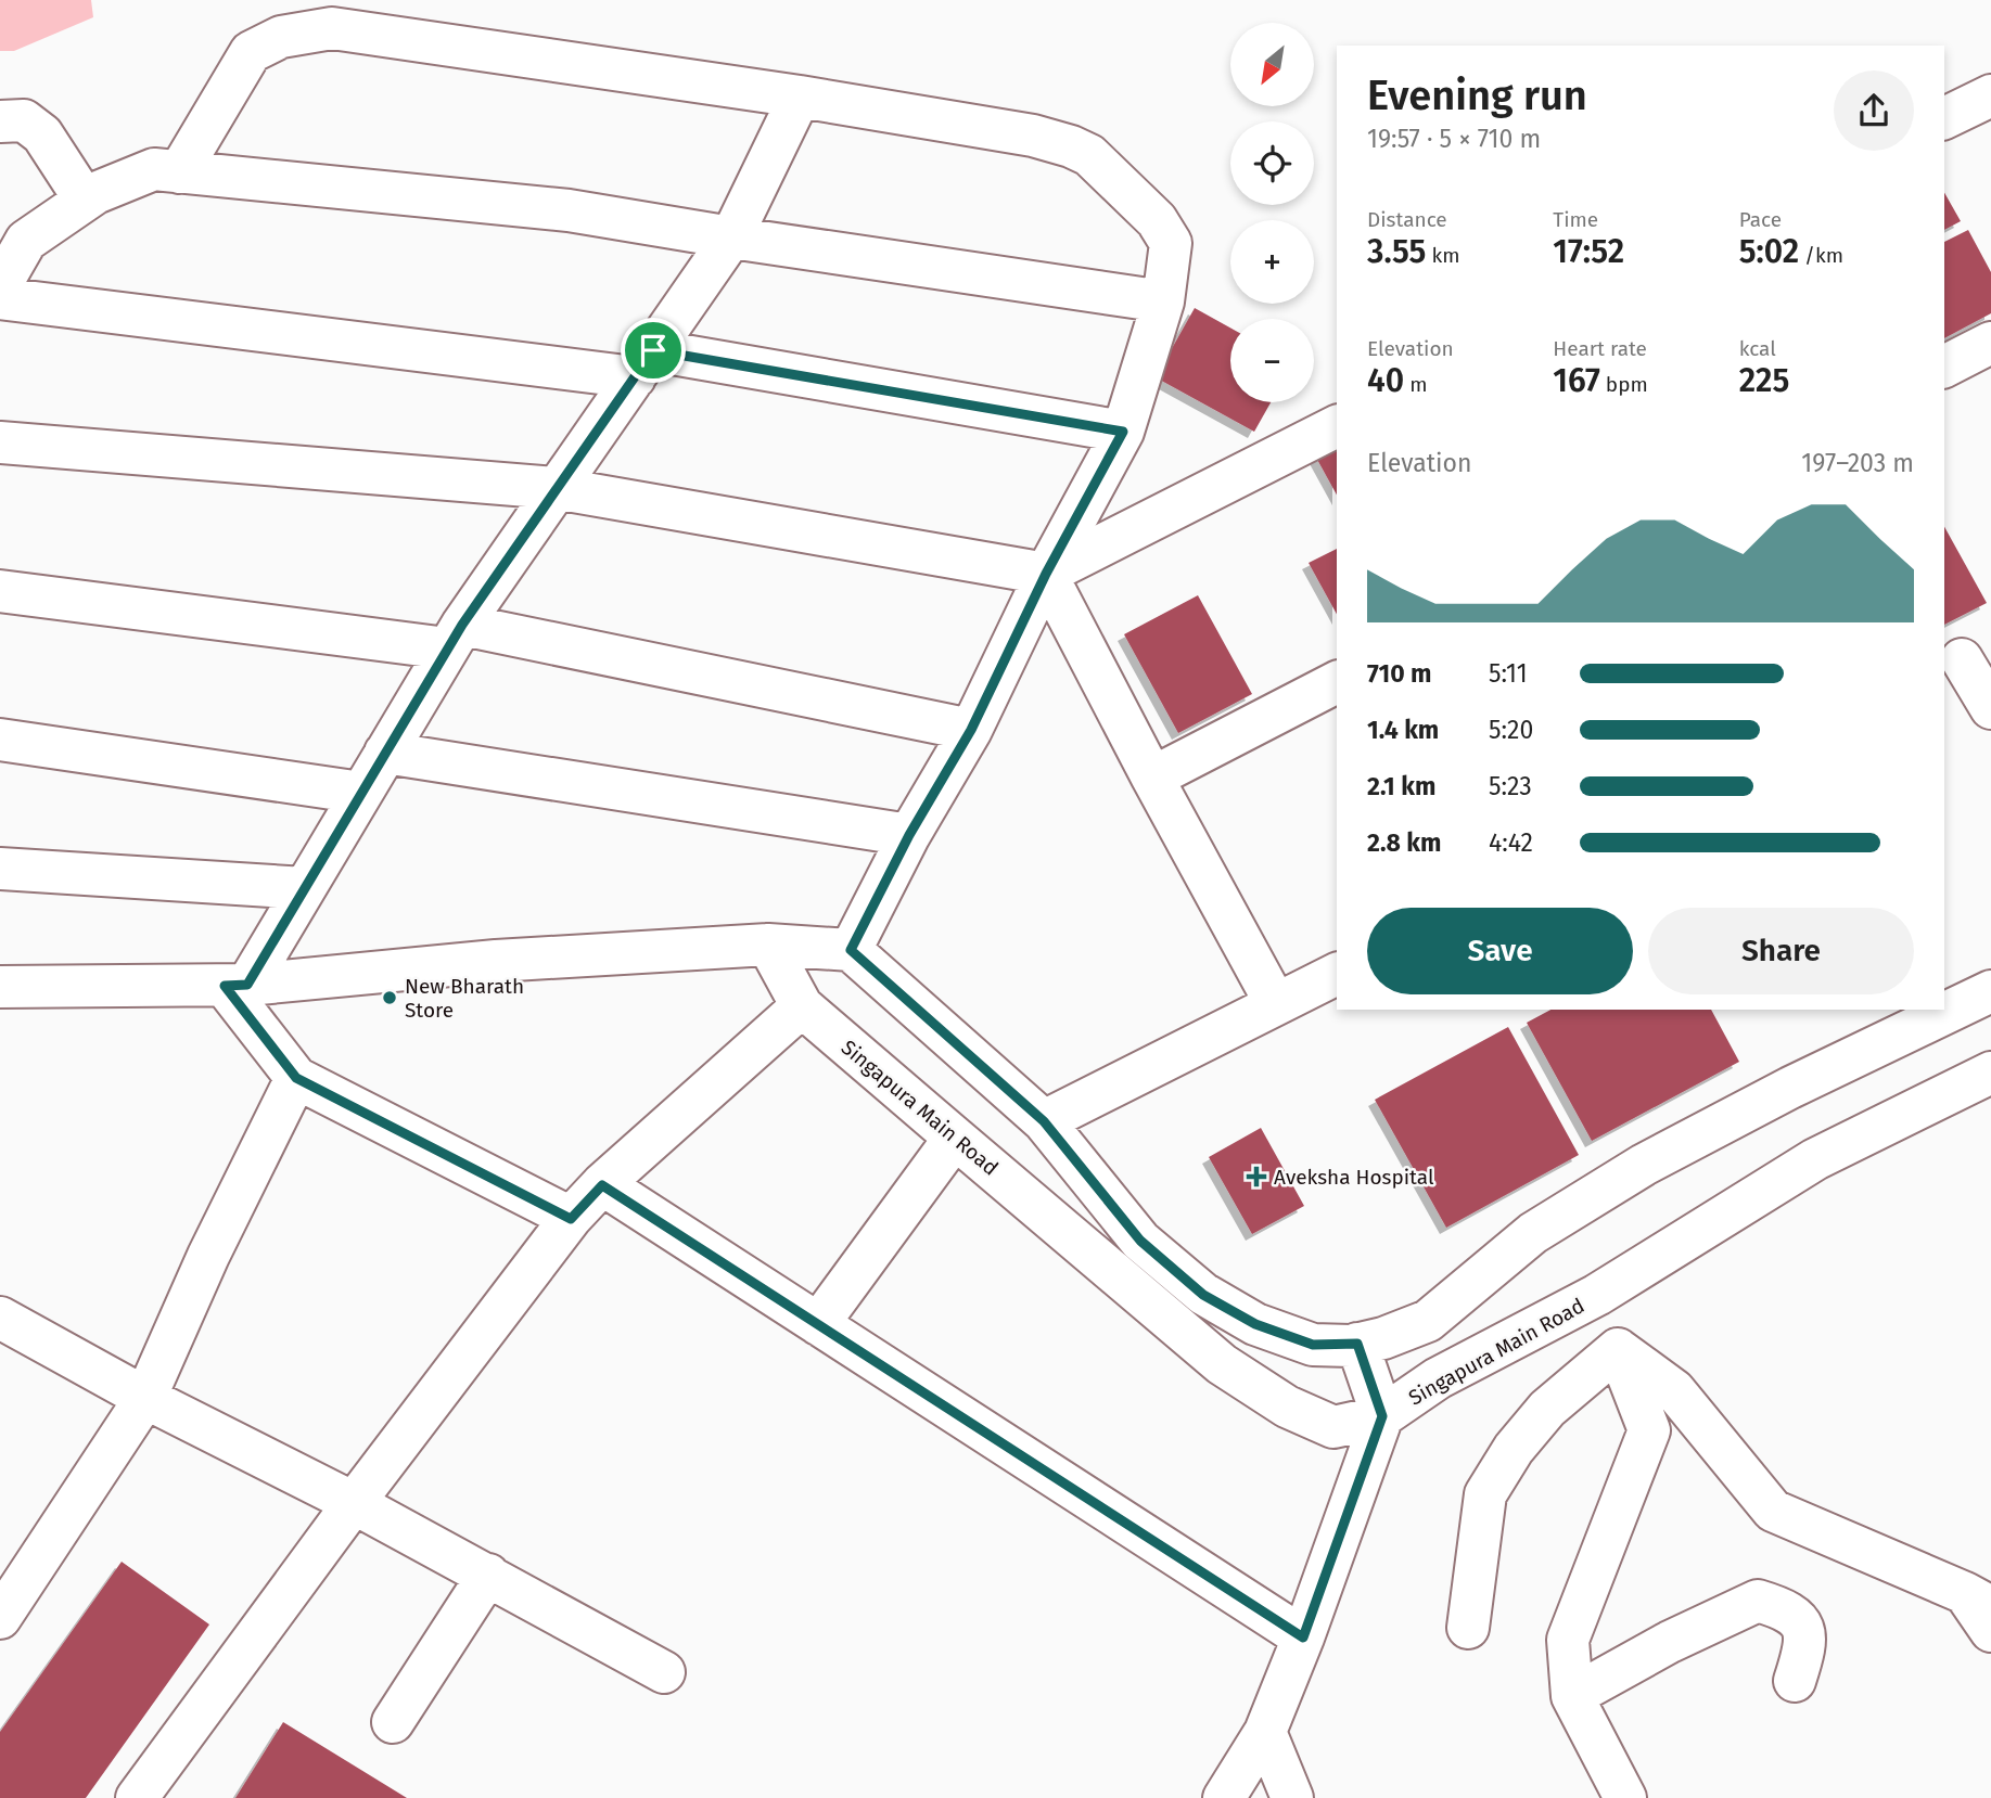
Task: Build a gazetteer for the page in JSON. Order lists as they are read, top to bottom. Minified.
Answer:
{"streets":{"street":["Singapura Main Road"]},"places":{"other":["New Bharath Store"],"health":["Aveksha Hospital"]},"north":"bottom left","page":{"map_buttons":["+","−"],"heading":["Evening run","19:57 · 5 × 710 m"],"stats":[["Distance","3.55 km"],["Time","17:52"],["Pace","5:02 /km"],["Elevation","40 m"],["Heart rate","167 bpm"],["kcal","225"]],"chart":["Elevation","197–203 m"],"list":[{"name":"710 m","note":"5:11"},{"name":"1.4 km","note":"5:20"},{"name":"2.1 km","note":"5:23"},{"name":"2.8 km","note":"4:42"}],"buttons":["Save","Share"]}}
